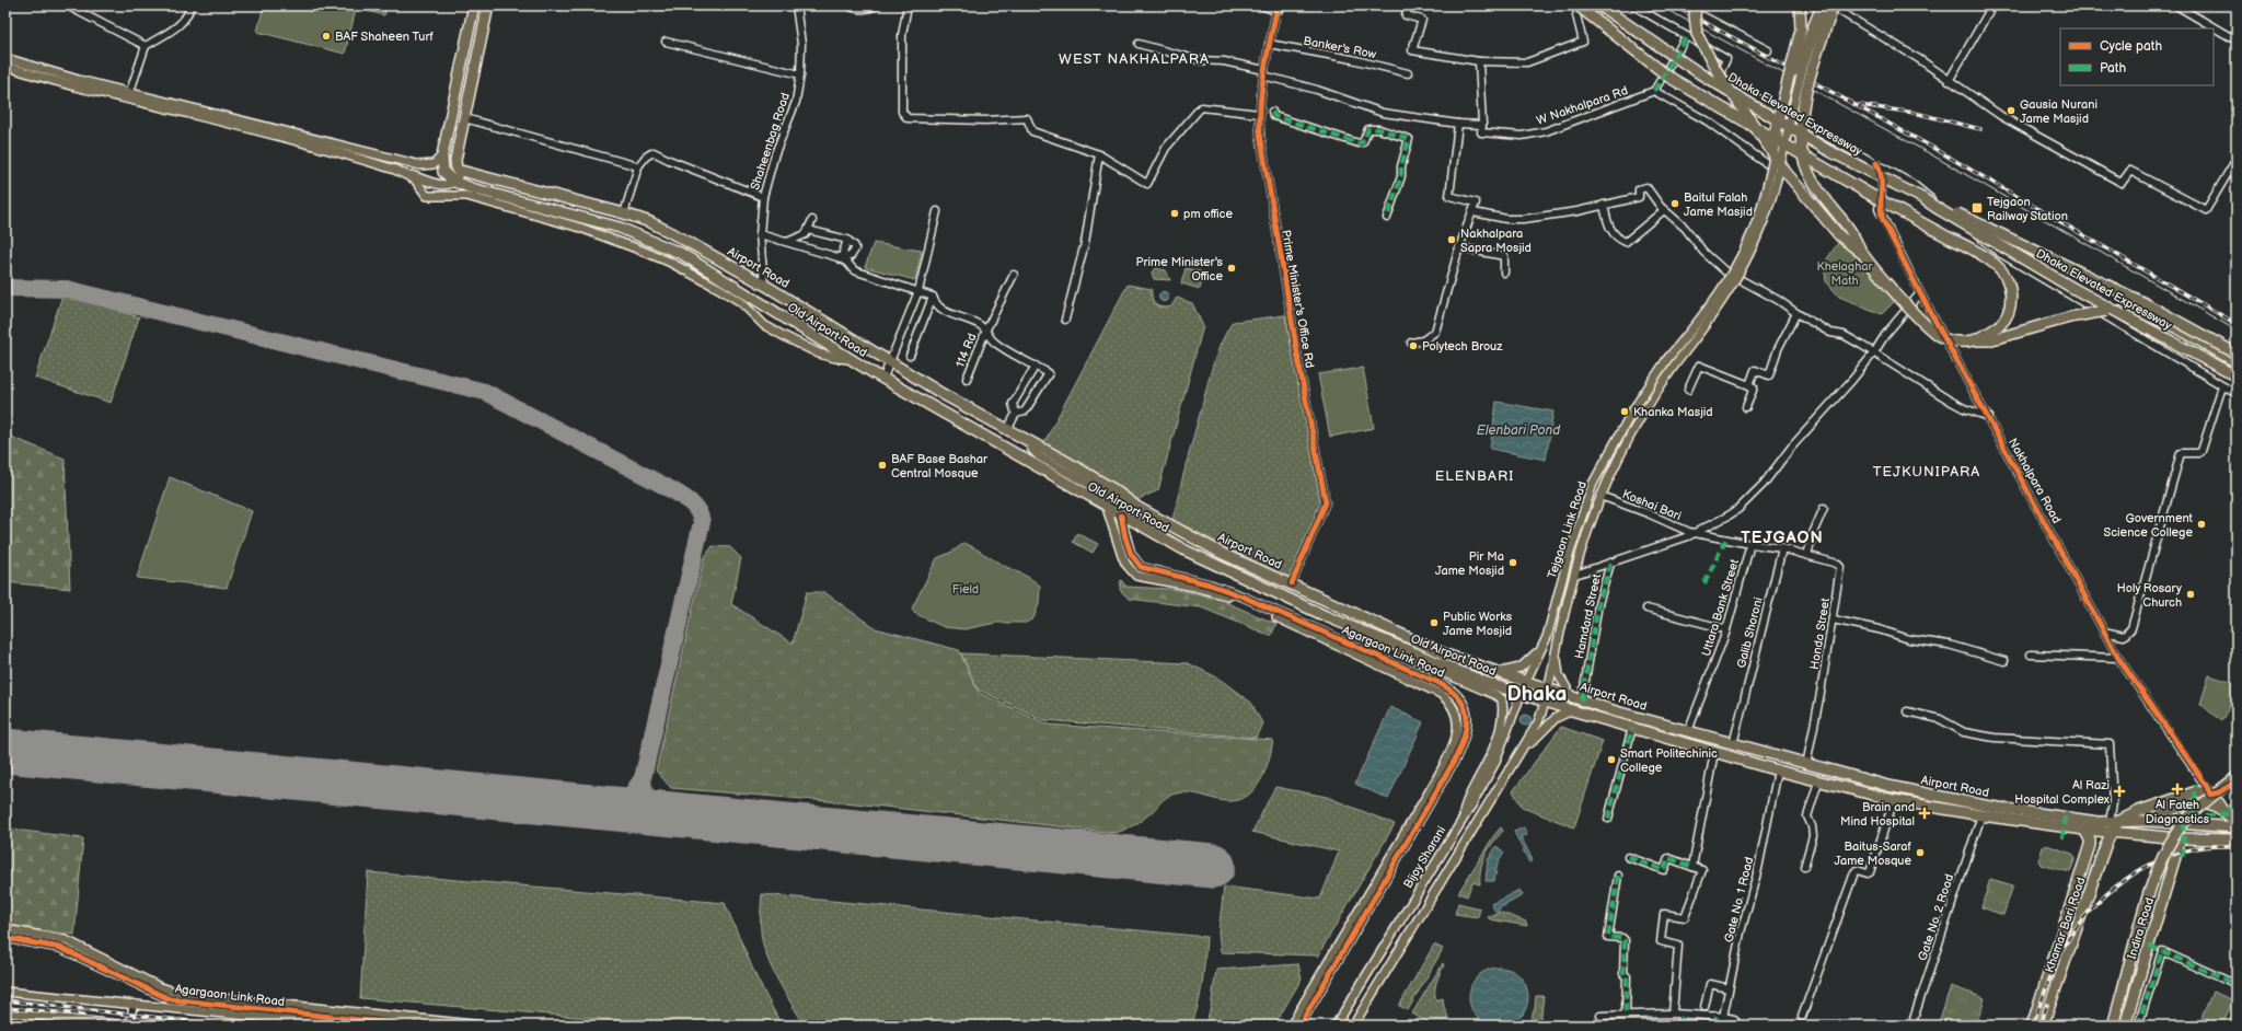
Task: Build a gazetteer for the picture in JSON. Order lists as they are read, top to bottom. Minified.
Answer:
{"streets":{"highway":["Dhaka Elevated Expressway","Airport Road","Old Airport Road","Khamar Bari Road","Indira Road"],"main road":["Tejgaon Link Road","Agargaon Link Road","Bijoy Sharani"],"street":["Banker's Row","W Nakhalpara Rd","Shaheenbag Road","Prime Minister's Office Rd","114 Rd","Nakhalpara Road","Koshai Bari","Uttara Bank Street","Hamdard Street","Galib Shoroni","Honda Street","Gate No. 1 Road","Gate No. 2 Road"]},"crossings":[["Banker's Row","Prime Minister's Office Rd"],["Shaheenbag Road","Airport Road"],["Airport Road","Prime Minister's Office Rd"],["Airport Road","Old Airport Road"],["Airport Road","Tejgaon Link Road"],["Airport Road","Uttara Bank Street"],["Airport Road","Hamdard Street"],["Airport Road","Galib Shoroni"],["Airport Road","Honda Street"],["Airport Road","Agargaon Link Road"],["Airport Road","Gate No. 1 Road"],["Airport Road","Gate No. 2 Road"],["Airport Road","Khamar Bari Road"],["Airport Road","Indira Road"],["Old Airport Road","Tejgaon Link Road"],["Old Airport Road","Agargaon Link Road"],["Old Airport Road","Bijoy Sharani"],["Koshai Bari","Tejgaon Link Road"],["Koshai Bari","Uttara Bank Street"],["Tejgaon Link Road","Bijoy Sharani"],["Galib Shoroni","Honda Street"]],"districts":["WEST NAKHALPARA","TEJKUNIPARA","ELENBARI","TEJGAON","Dhaka"],"water":["Elenbari Pond"],"parks":["Khelaghar Math","Field"],"places":{"other":["BAF Shaheen Turf","Gausia Nurani Jame Masjid","Baitul Falah Jame Masjid","pm office","Nakhalpara Sapra Mosjid","Prime Minister's Office","Polytech Brouz","Khanka Masjid","BAF Base Bashar Central Mosque","Government Science College","Pir Ma Jame Mosjid","Holy Rosary Church","Public Works Jame Mosjid","Smart Politechinic College","Baitus-Saraf Jame Mosque"],"transit":["Tejgaon Railway Station"],"health":["Al Fateh Diagnostics","Al Razi Hospital Complex","Brain and Mind Hospital"]},"legend":["Cycle path","Path"]}
